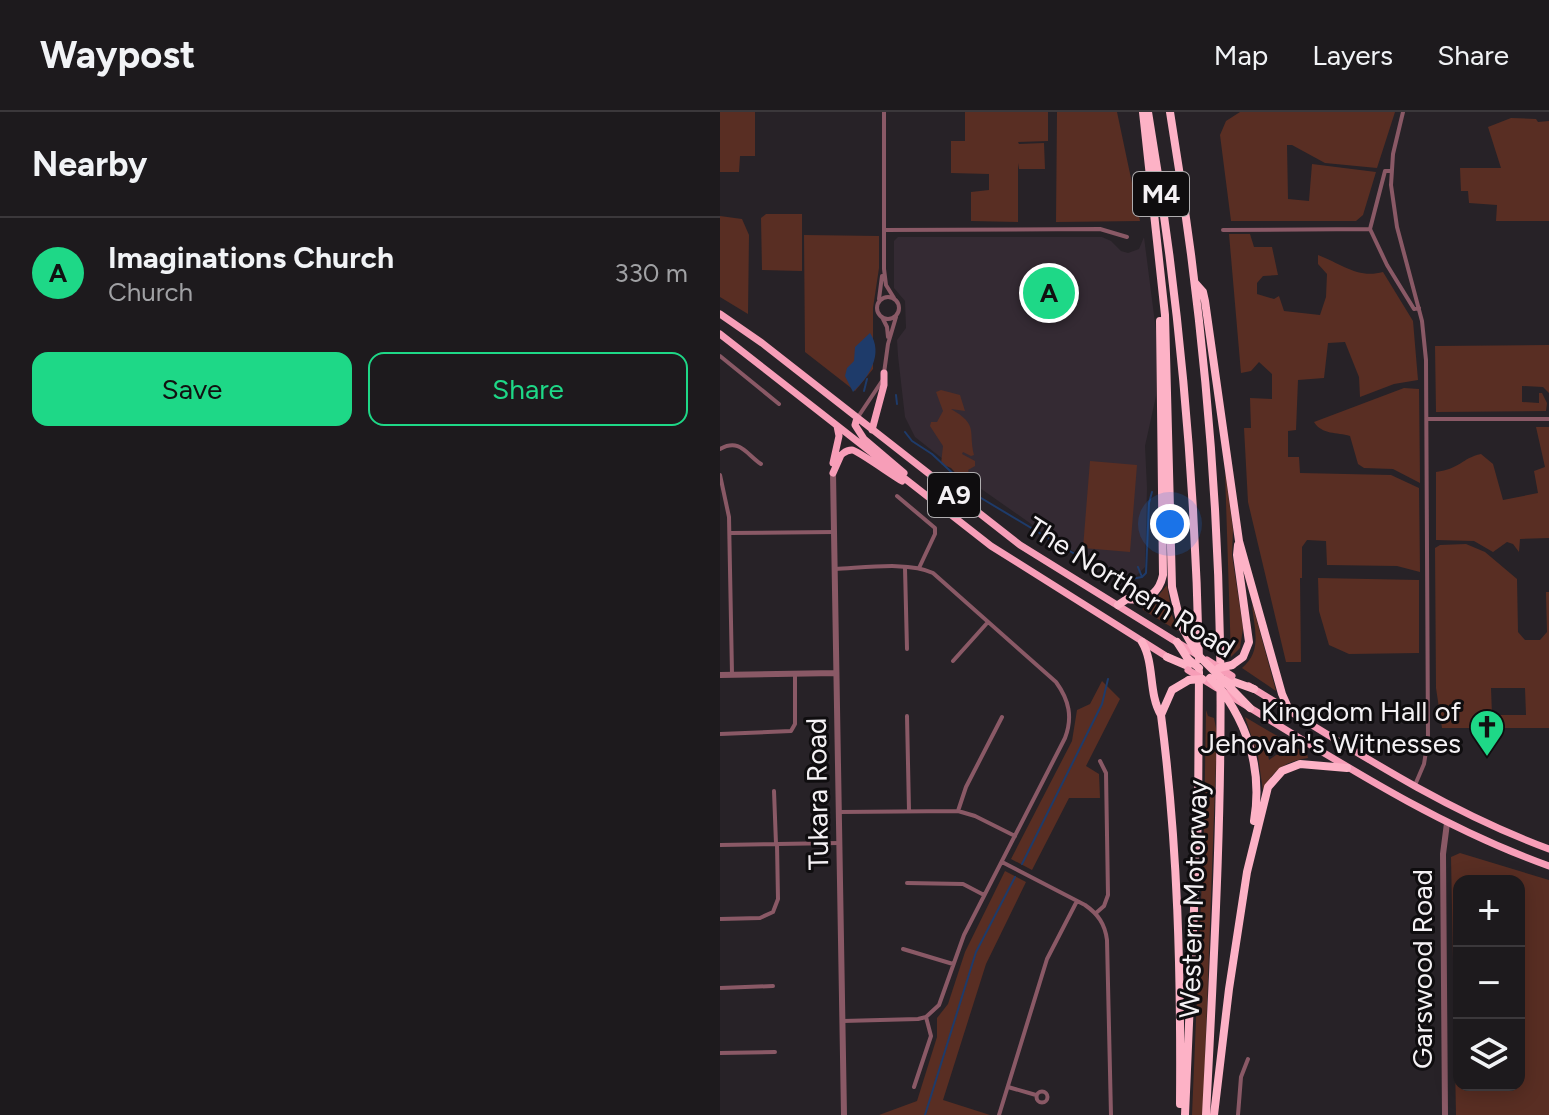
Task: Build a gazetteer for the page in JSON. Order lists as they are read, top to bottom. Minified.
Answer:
{"streets":{"highway":["M4","A9","The Northern Road","Western Motorway"],"street":["Tukara Road","Garswood Road"]},"crossings":[["M4","The Northern Road"],["M4","Western Motorway"]],"places":{"church":["Kingdom Hall of Jehovah's Witnesses"]},"page":{"header":"Waypost","nav":["Map","Layers","Share"],"heading":"Nearby","list":[{"mark":"A","name":"Imaginations Church","note":"Church","value":"330 m"}],"pins":"A","buttons":["Save","Share"],"map_buttons":["+","−"]}}
